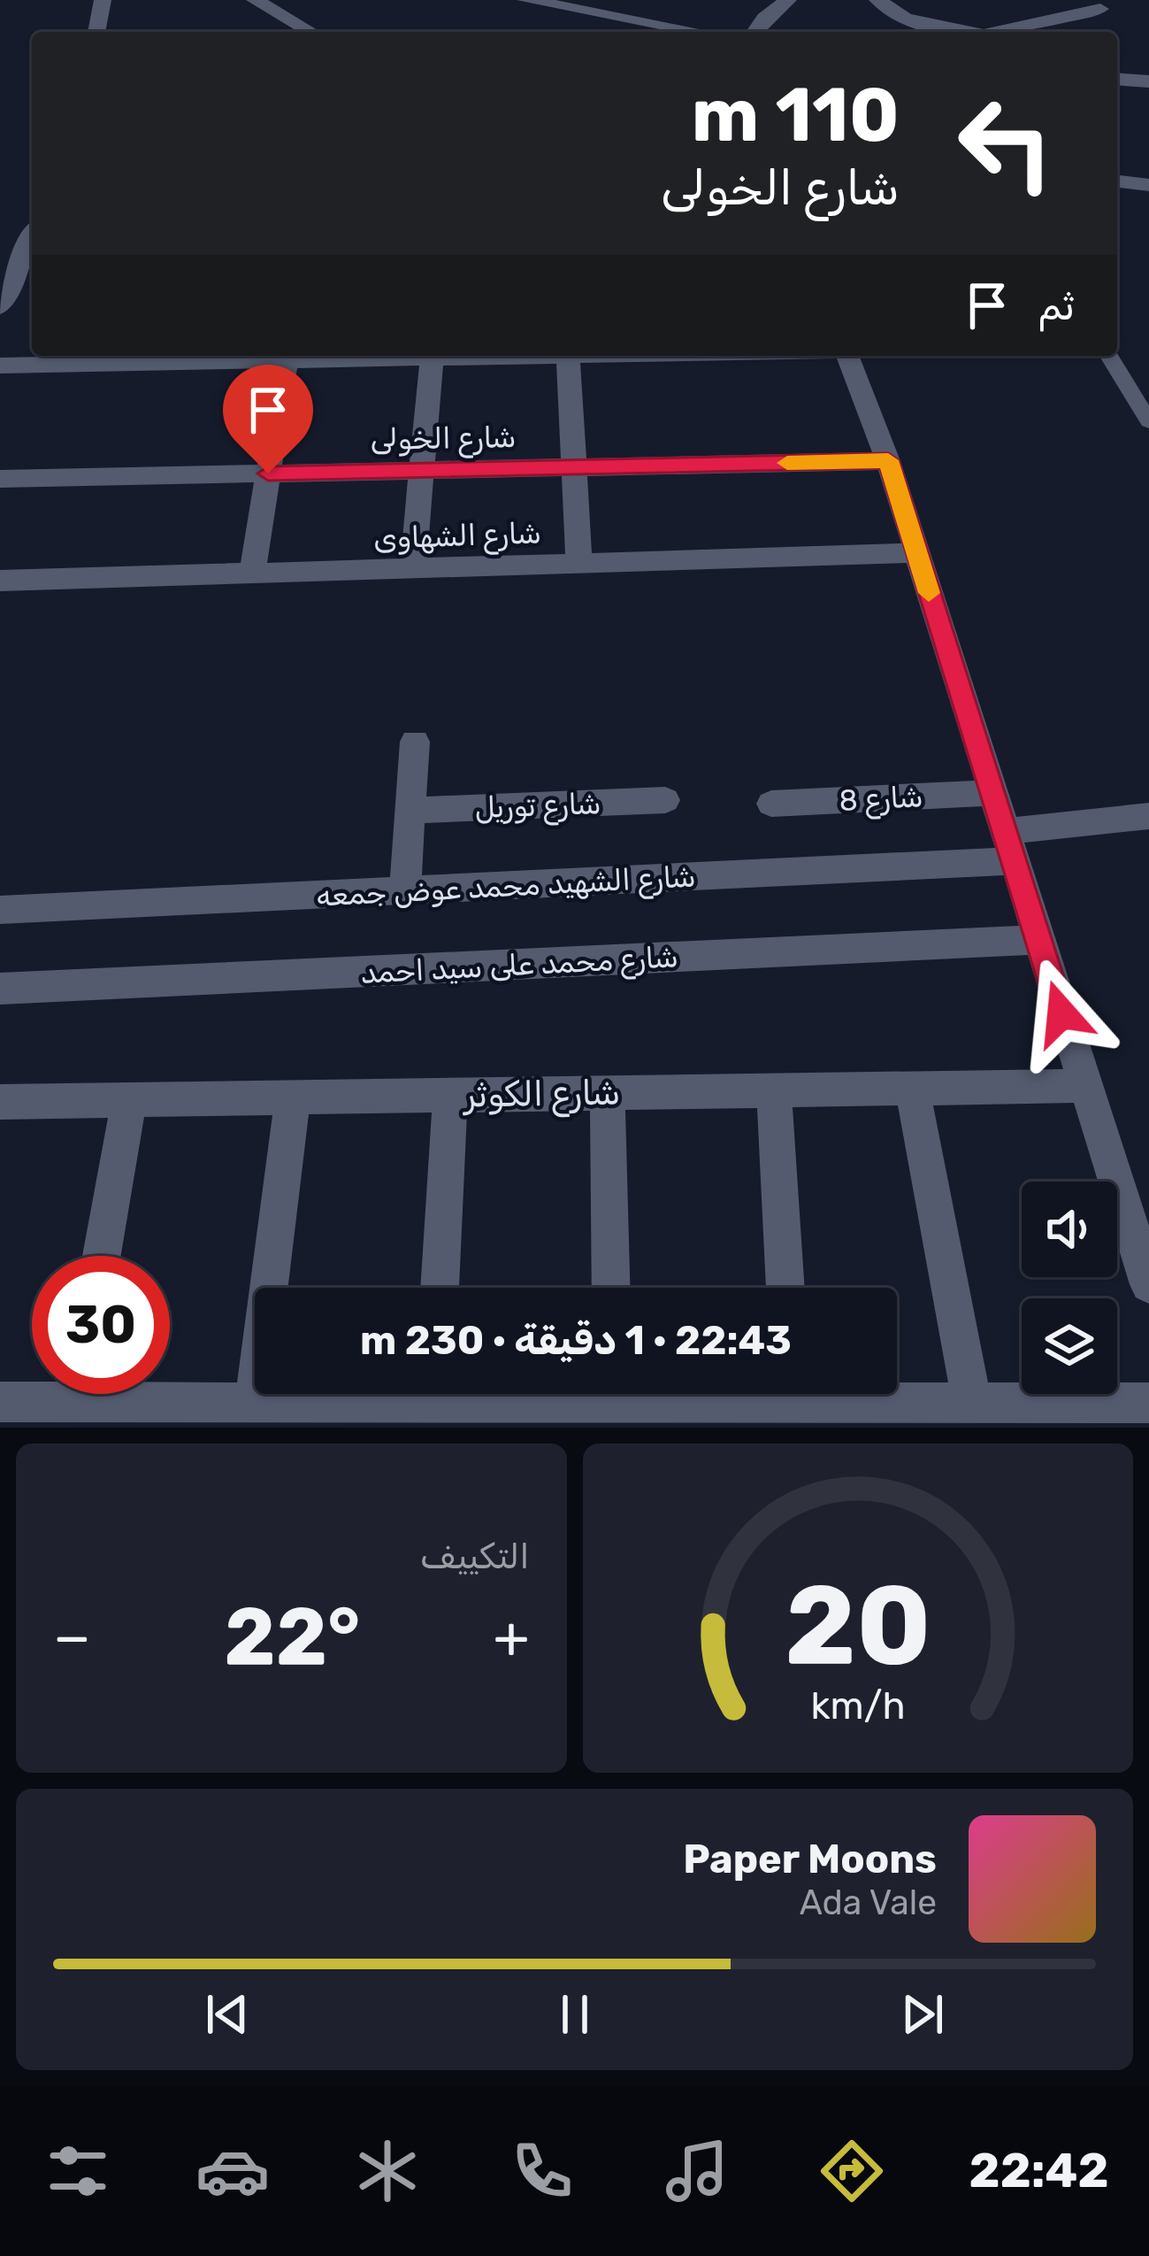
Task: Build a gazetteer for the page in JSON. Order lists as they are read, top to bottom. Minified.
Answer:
{"streets":{"street":["شارع الخولى","شارع الشهاوى","شارع 8","شارع توريل","شارع الشهيد محمد عوض جمعه","شارع محمد على سيد احمد","شارع الكوثر"]},"page":{"turn":["110 m","شارع الخولى"],"then":"ثم","limit":"30","trip":"22:43 · 1 دقيقة · 230 m","tile":"التكييف","heat":["−","22°","+"],"song":["Paper Moons","Ada Vale"],"tabs":"22:42","gauge":["20","km/h"]}}
